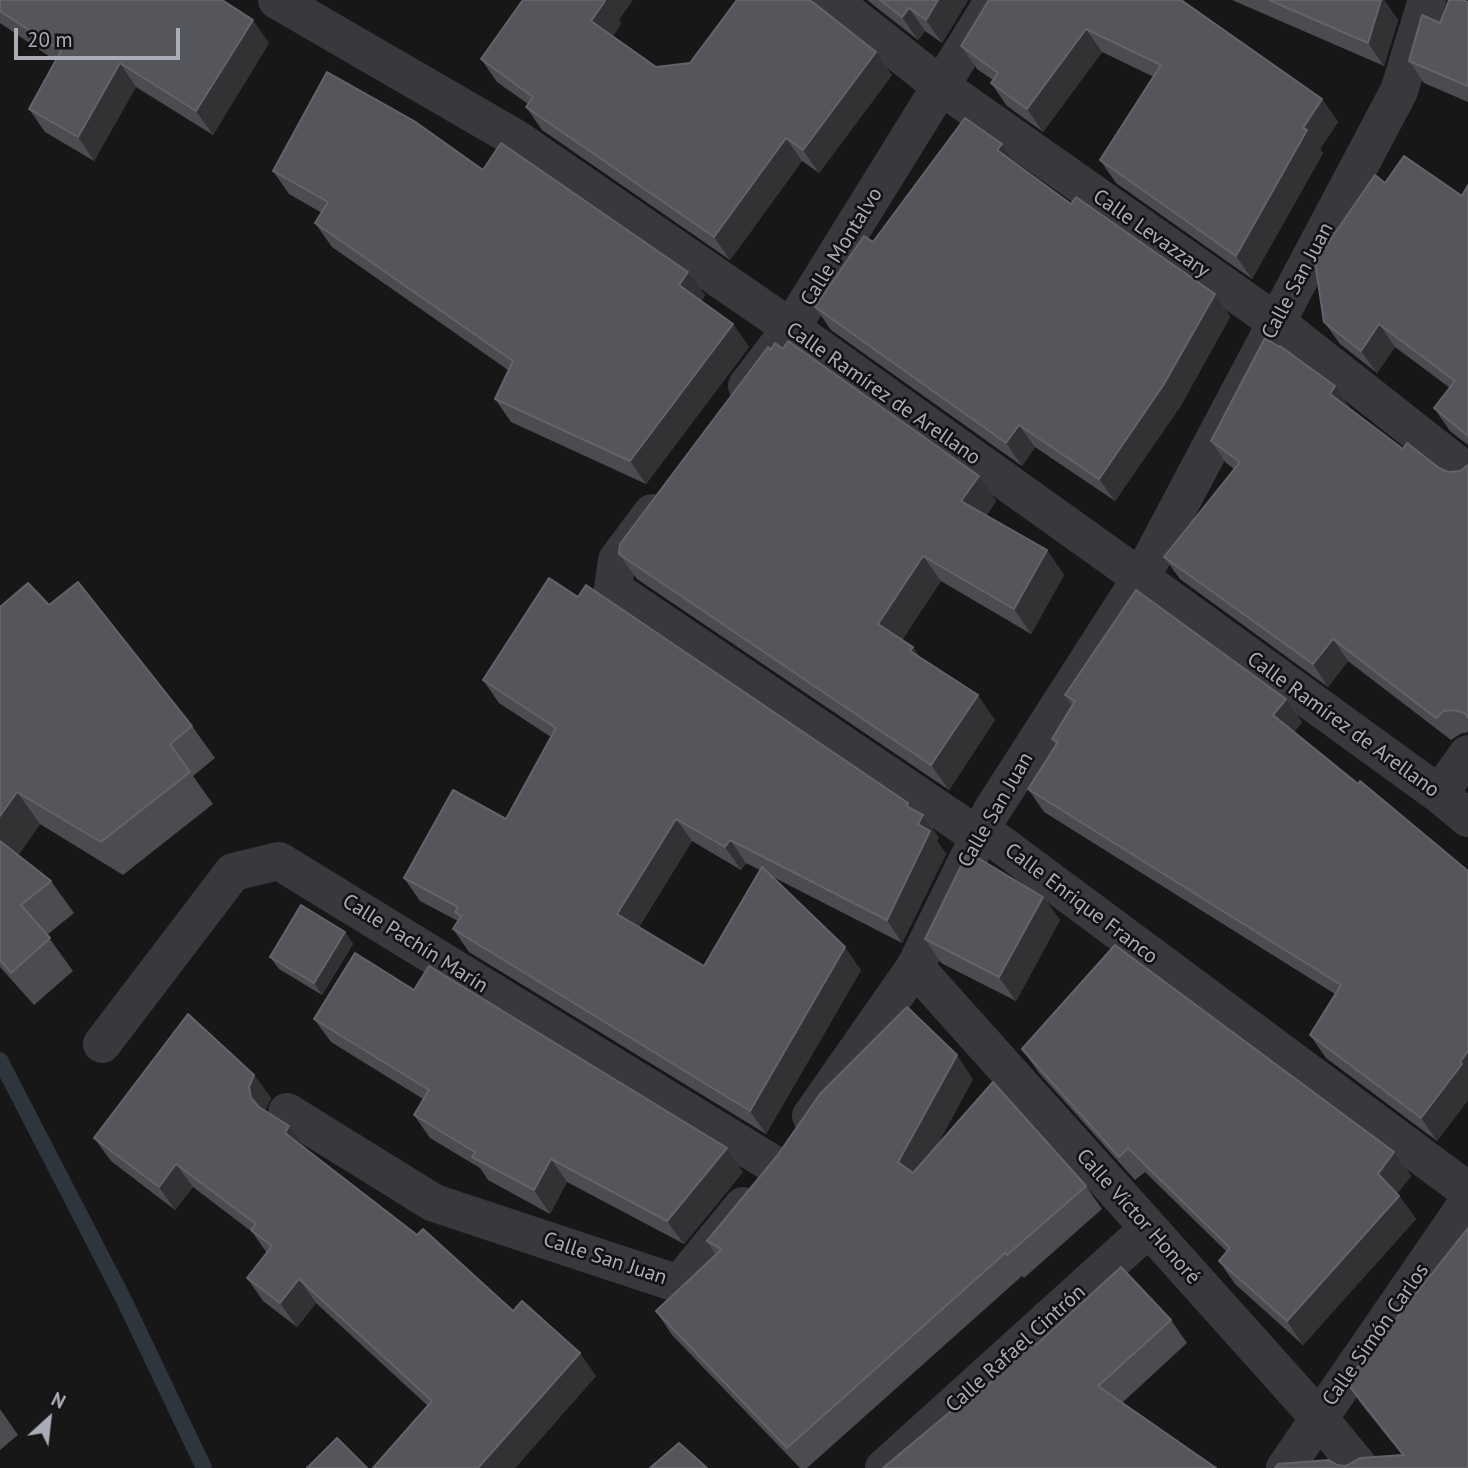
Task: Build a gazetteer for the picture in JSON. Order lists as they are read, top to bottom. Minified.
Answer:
{"streets":{"street":["Calle Levazzary","Calle Montalvo","Calle San Juan","Calle Ramírez de Arellano","Calle Enrique Franco","Calle Pachín Marín","Calle Víctor Honoré","Calle Simón Carlos","Calle Rafael Cintrón"]},"crossings":[["Calle Levazzary","Calle Montalvo"],["Calle Levazzary","Calle San Juan"],["Calle Montalvo","Calle Ramírez de Arellano"],["Calle San Juan","Calle Ramírez de Arellano"],["Calle San Juan","Calle Enrique Franco"],["Calle San Juan","Calle Pachín Marín"],["Calle San Juan","Calle Víctor Honoré"],["Calle Víctor Honoré","Calle Simón Carlos"],["Calle Víctor Honoré","Calle Rafael Cintrón"]],"scale_bar":"20 m","north":"top right"}
